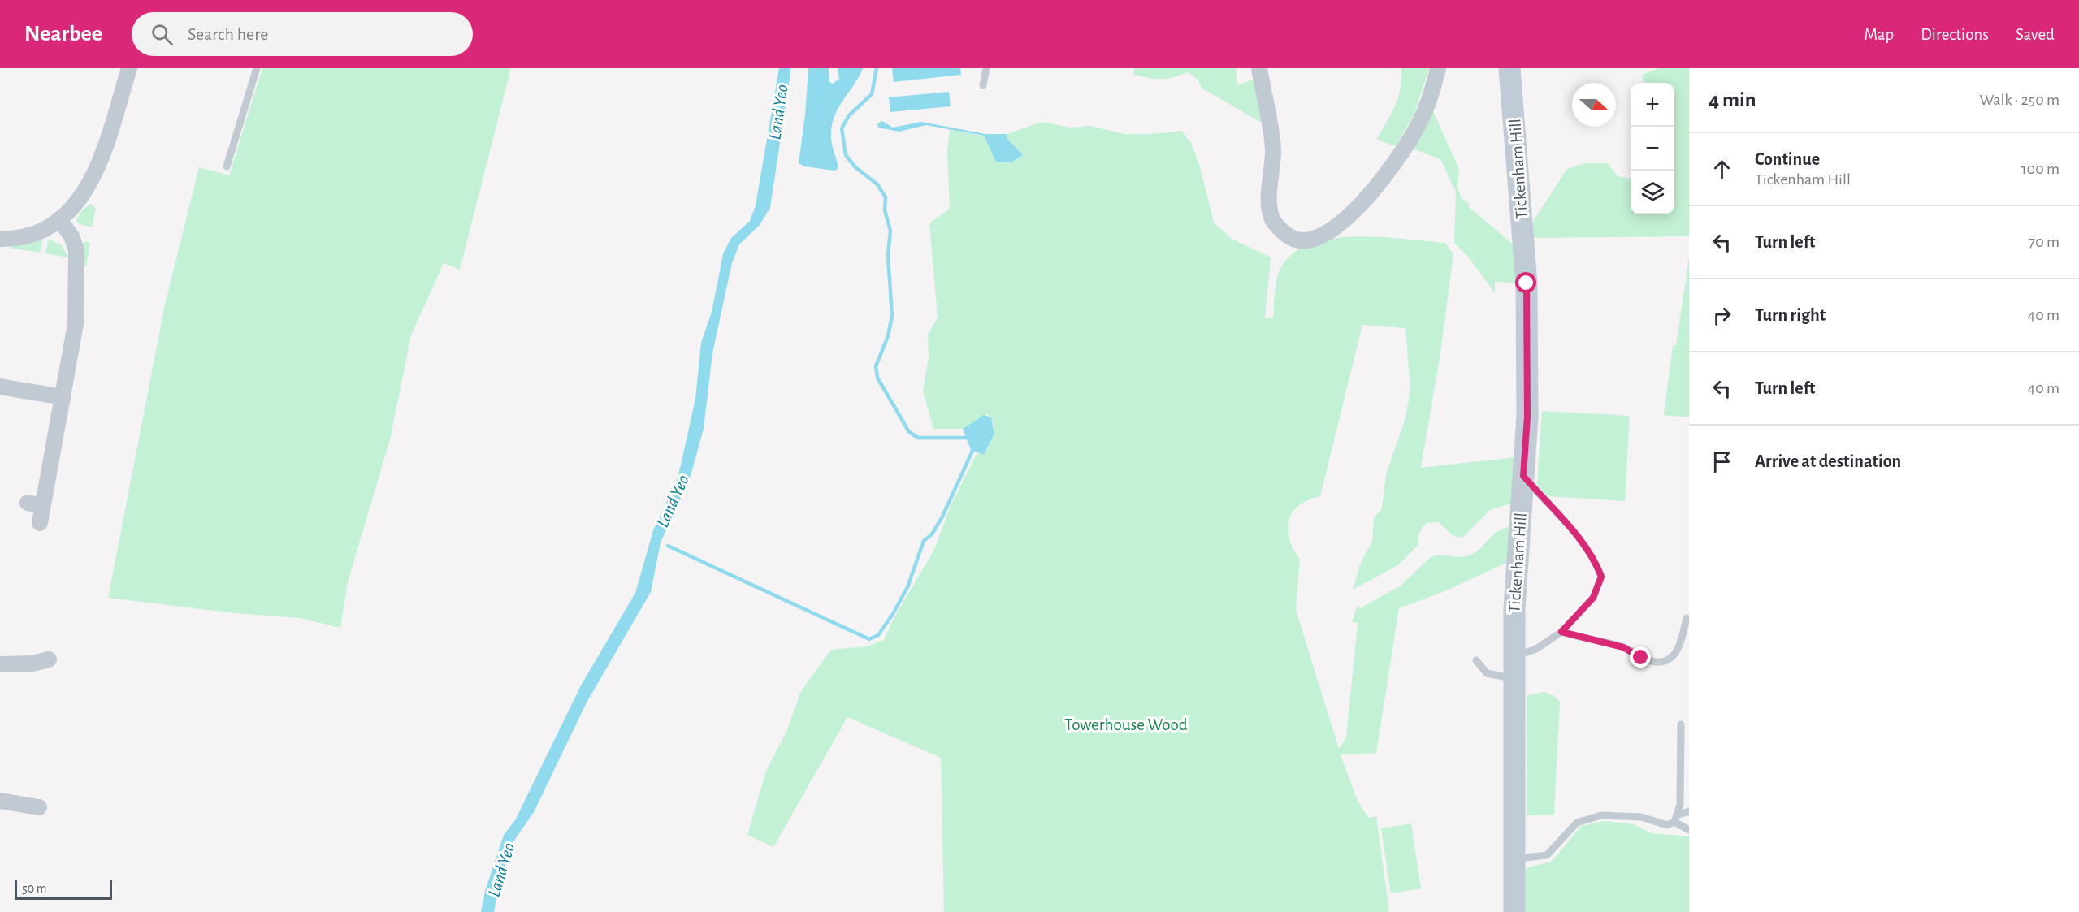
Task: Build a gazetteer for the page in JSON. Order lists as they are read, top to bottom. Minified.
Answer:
{"streets":{"main road":["Tickenham Hill"]},"water":["Land Yeo"],"parks":["Towerhouse Wood"],"scale_bar":"50 m","north":"right","page":{"header":"Nearbee","search":"Search here","nav":["Map","Directions","Saved"],"heading":["4 min","Walk · 250 m"],"map_buttons":["+","−"],"list":[["Continue","Tickenham Hill","100 m"],["Turn left","70 m"],["Turn right","40 m"],["Turn left","40 m"],"Arrive at destination"],"scale":"50 m"}}
